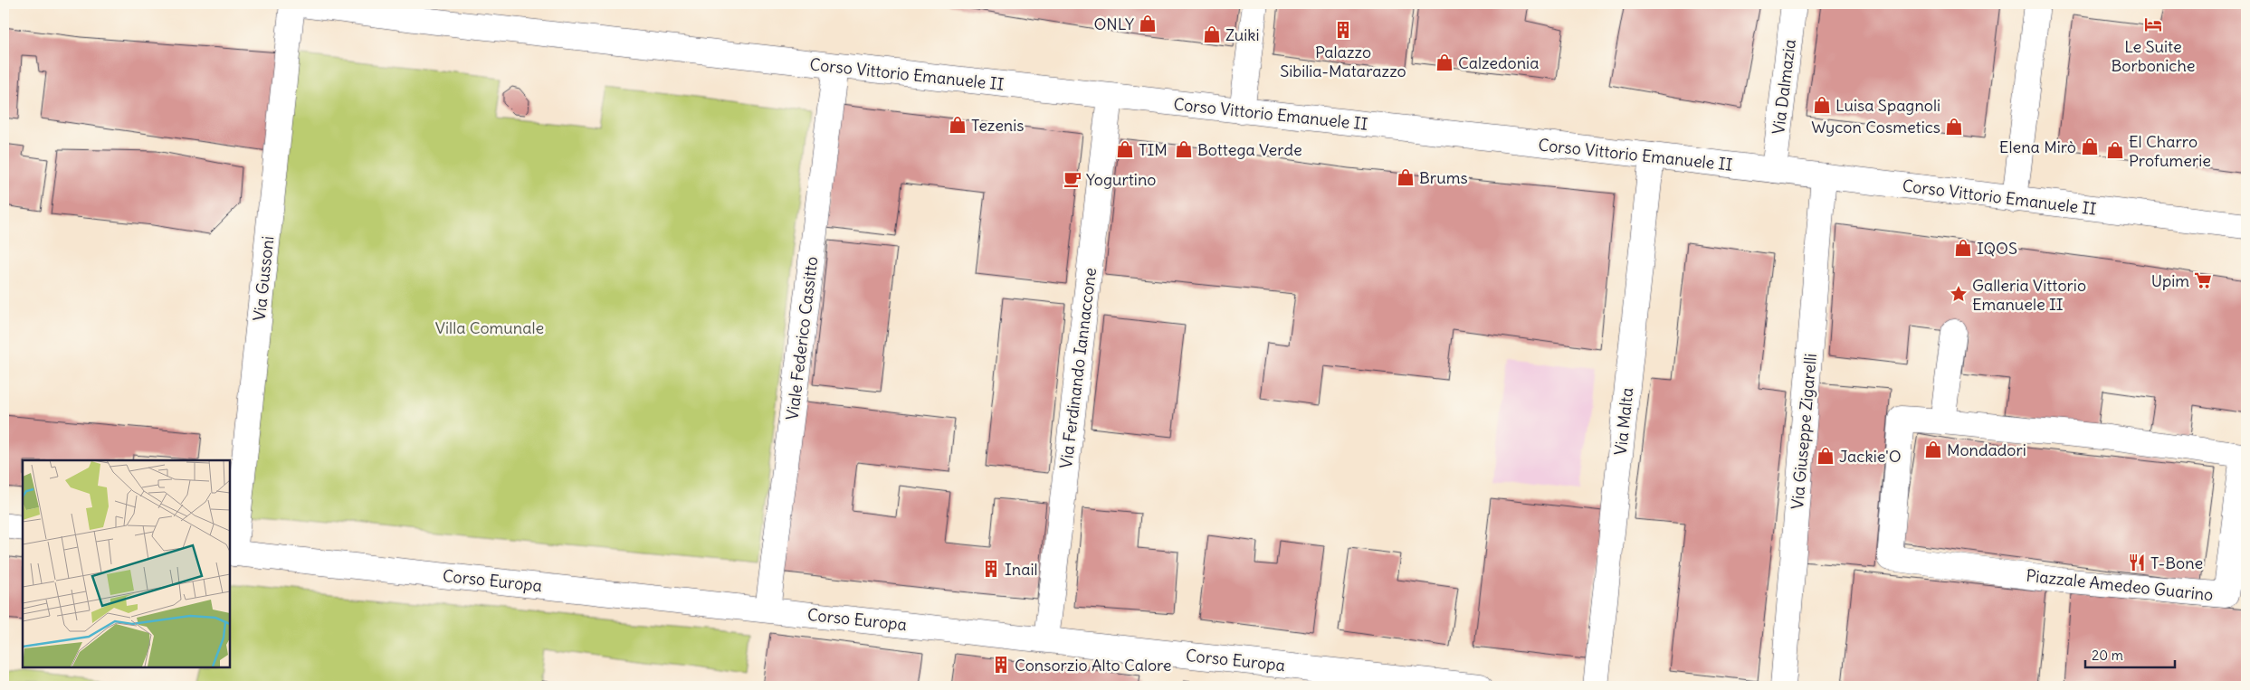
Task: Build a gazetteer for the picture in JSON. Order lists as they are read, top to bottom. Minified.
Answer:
{"streets":{"street":["Corso Vittorio Emanuele II","Via Dalmazia","Via Gussoni","Viale Federico Cassitto","Via Ferdinando Iannaccone","Via Malta","Via Giuseppe Zigarelli","Corso Europa","Piazzale Amedeo Guarino"]},"crossings":[["Corso Vittorio Emanuele II","Via Dalmazia"],["Corso Vittorio Emanuele II","Via Gussoni"],["Corso Vittorio Emanuele II","Viale Federico Cassitto"],["Corso Vittorio Emanuele II","Via Ferdinando Iannaccone"],["Corso Vittorio Emanuele II","Via Malta"],["Corso Vittorio Emanuele II","Via Giuseppe Zigarelli"],["Via Gussoni","Corso Europa"],["Viale Federico Cassitto","Corso Europa"],["Via Ferdinando Iannaccone","Corso Europa"]],"parks":["Villa Comunale"],"places":{"shop":["ONLY","Zuiki","Calzedonia","Luisa Spagnoli","Tezenis","Wycon Cosmetics","Elena Mirò","TIM","Bottega Verde","El Charro Profumerie","Brums","IQOS","Mondadori","Jackie'O"],"hotel":["Le Suite Borboniche"],"building":["Palazzo Sibilia-Matarazzo","Inail","Consorzio Alto Calore"],"cafe":["Yogurtino"],"supermarket":["Upim"],"place":["Galleria Vittorio Emanuele II"],"restaurant":["T-Bone"]},"scale_bar":"20 m"}
